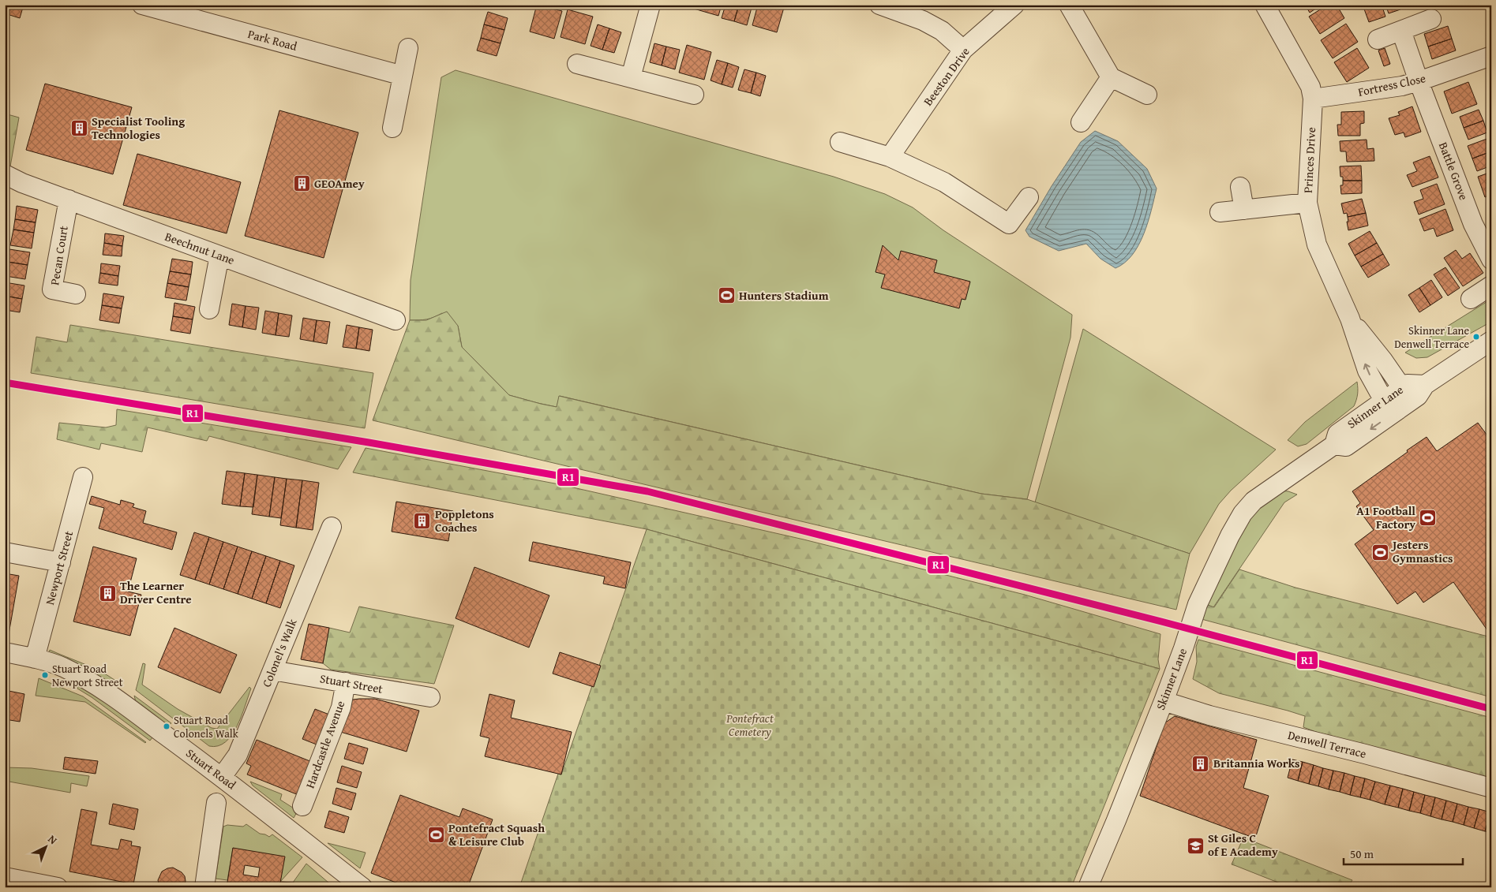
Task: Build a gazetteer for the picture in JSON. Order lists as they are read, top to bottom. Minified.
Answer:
{"streets":{"street":["Park Road","Beeston Drive","Fortress Close","Princes Drive","Battle Grove","Beechnut Lane","Pecan Court","Skinner Lane","Newport Street","Colonel's Walk","Stuart Street","Hardcastle Avenue","Denwell Terrace","Stuart Road"]},"crossings":[["Fortress Close","Princes Drive"],["Fortress Close","Battle Grove"],["Princes Drive","Skinner Lane"],["Beechnut Lane","Pecan Court"],["Skinner Lane","Denwell Terrace"],["Newport Street","Stuart Road"],["Colonel's Walk","Stuart Street"],["Colonel's Walk","Stuart Road"],["Stuart Street","Hardcastle Avenue"]],"parks":["Pontefract Cemetery"],"places":{"building":["Specialist Tooling Technologies","GEOAmey","Poppletons Coaches","The Learner Driver Centre","Britannia Works"],"sports":["Hunters Stadium","A1 Football Factory","Jesters Gymnastics","Pontefract Squash & Leisure Club"],"other":["Skinner Lane Denwell Terrace","Stuart Road Newport Street","Stuart Road Colonels Walk"],"school or university":["St Giles C of E Academy"]},"lines":["transit line R1"],"scale_bar":"50 m","north":"top right"}
